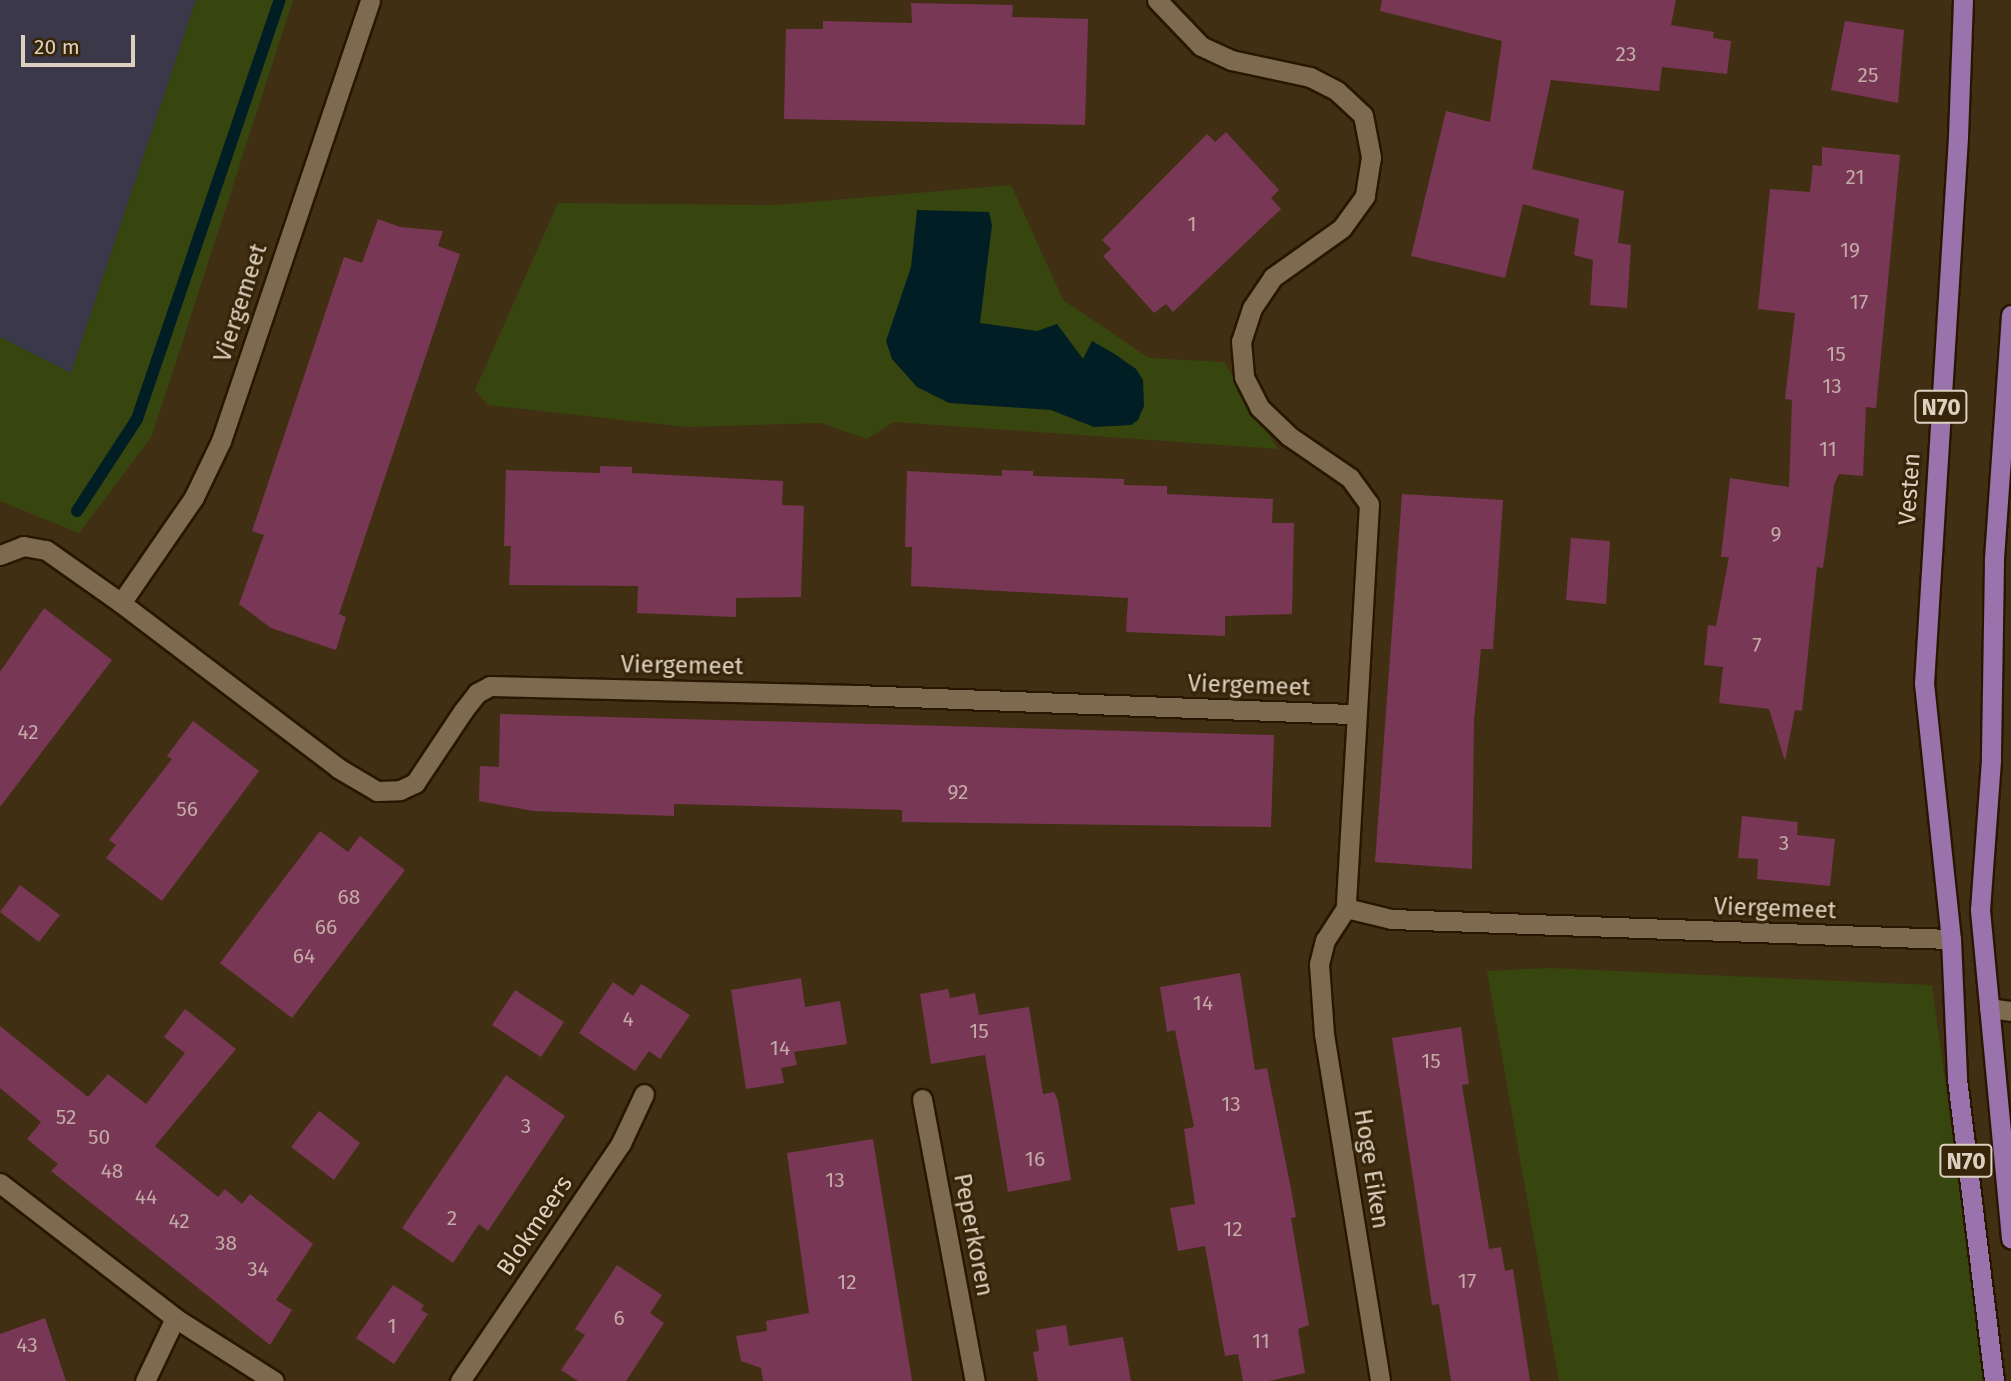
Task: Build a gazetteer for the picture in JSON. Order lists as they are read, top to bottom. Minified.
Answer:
{"streets":{"main road":["N70","Vesten"],"street":["Viergemeet","Hoge Eiken","Blokmeers","Peperkoren"]},"crossings":[["Viergemeet","N70"],["Viergemeet","Vesten"],["Viergemeet","Hoge Eiken"],["N70","Vesten"]],"house_numbers":["23","25","21","1","19","17","15","13","11","9","7","42","92","56","3","68","66","64","14","4","15","14","15","13","52","3","50","16","48","13","44","2","42","12","38","34","17","12","6","1","11","43"],"scale_bar":"20 m"}
